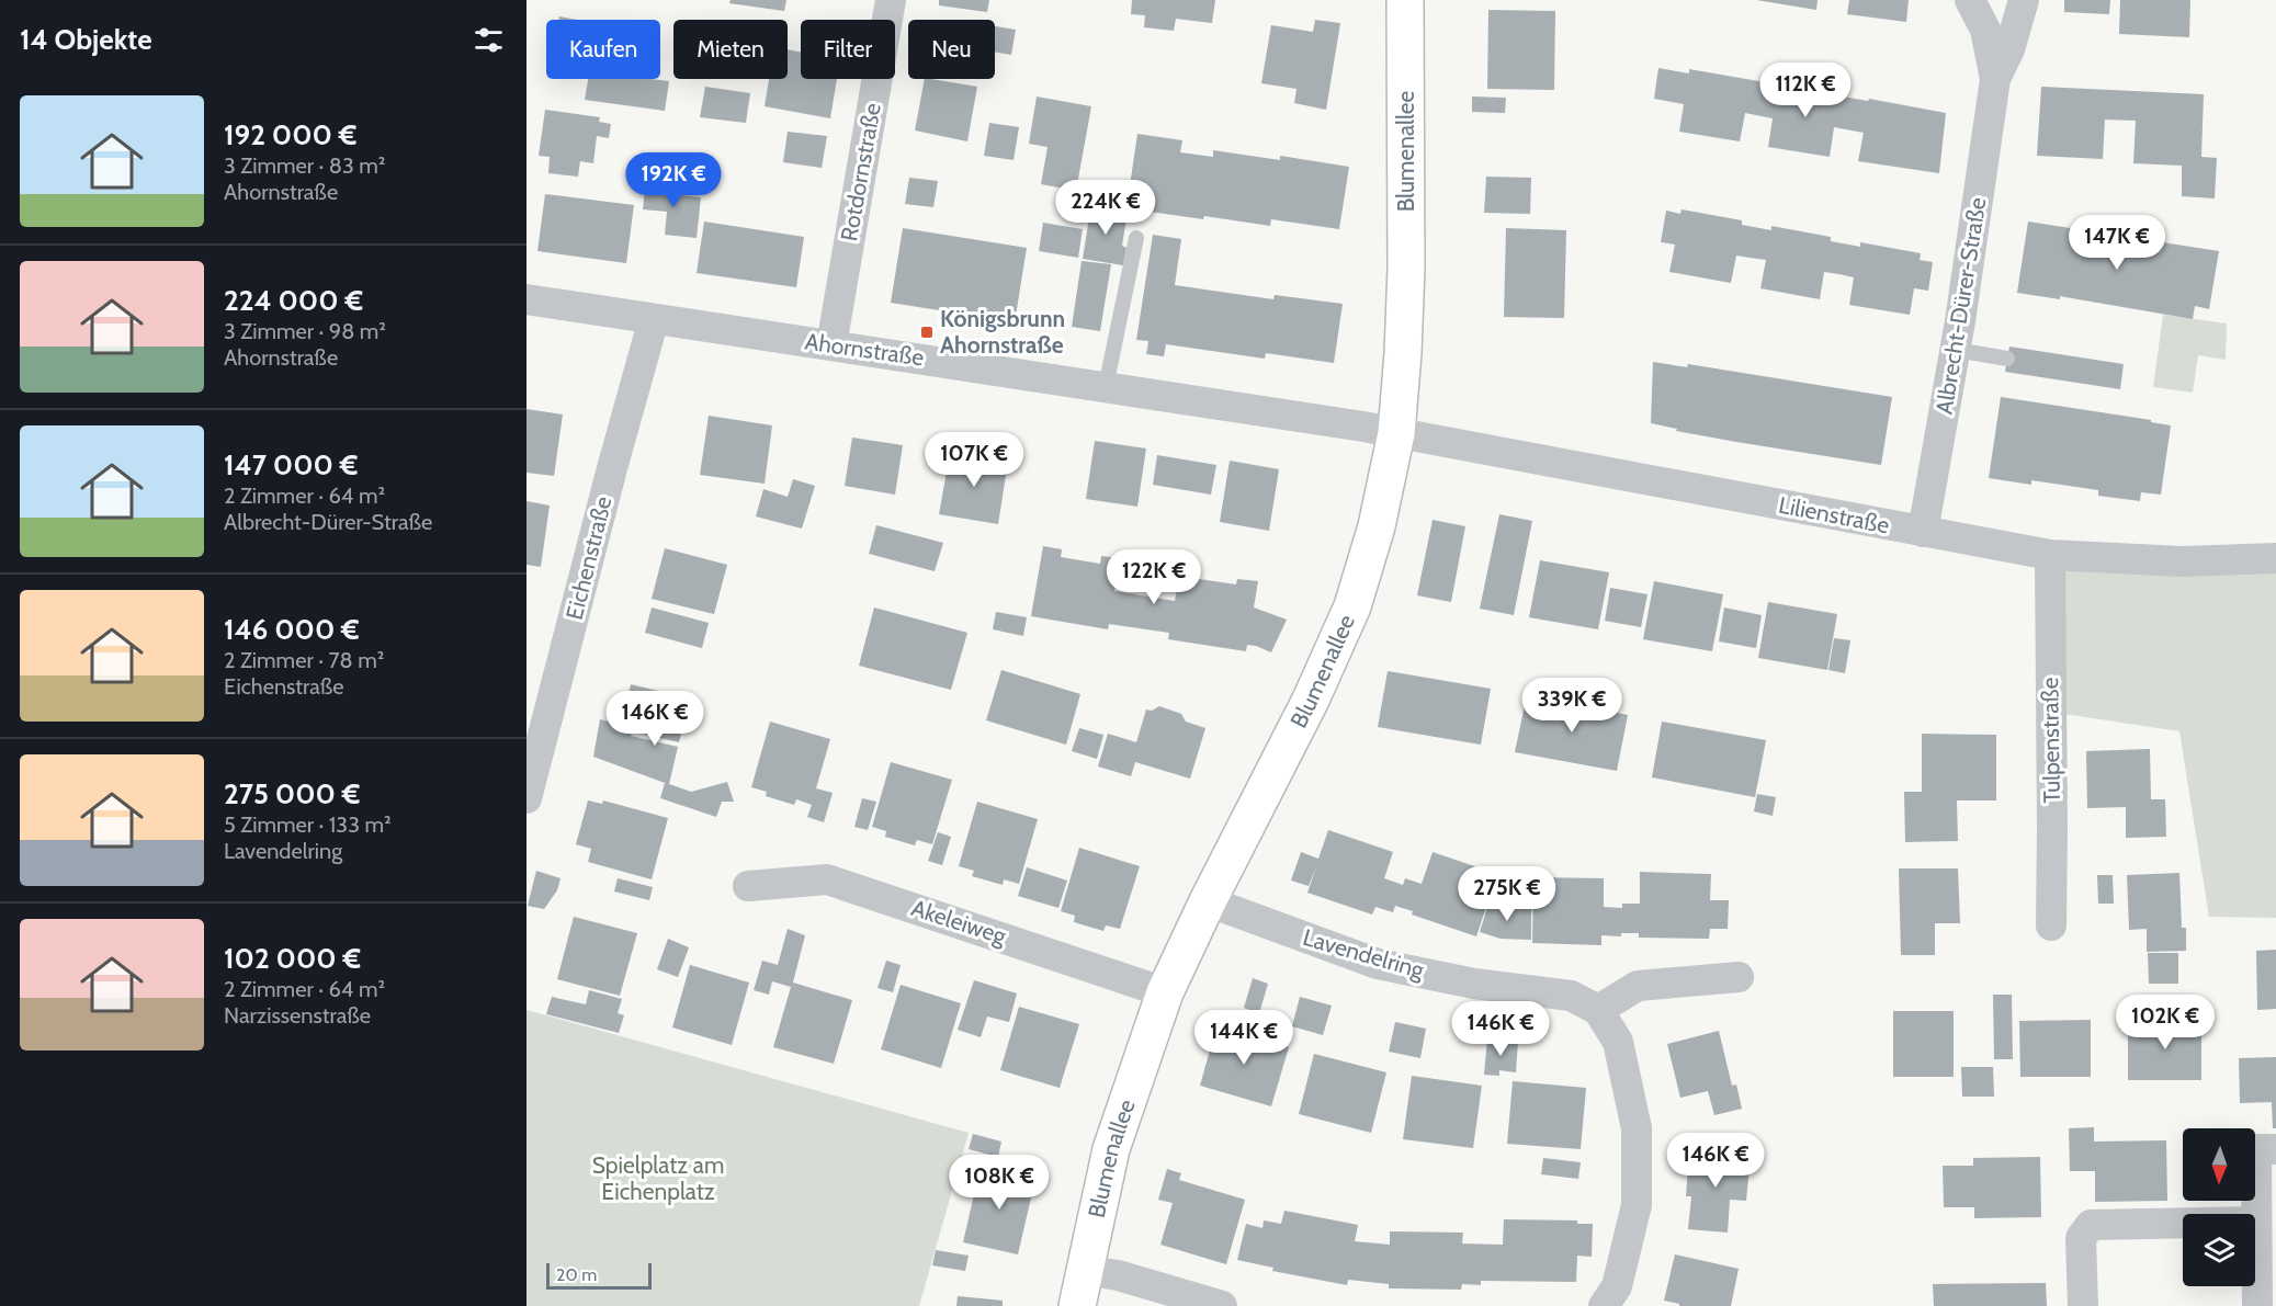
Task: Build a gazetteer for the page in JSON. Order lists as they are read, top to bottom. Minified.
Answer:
{"streets":{"street":["Blumenallee","Rotdornstraße","Albrecht-Dürer-Straße","Ahornstraße","Lilienstraße","Eichenstraße","Tulpenstraße","Akeleiweg","Lavendelring"]},"crossings":[["Blumenallee","Ahornstraße"],["Blumenallee","Lilienstraße"],["Blumenallee","Akeleiweg"],["Blumenallee","Lavendelring"],["Rotdornstraße","Ahornstraße"],["Albrecht-Dürer-Straße","Lilienstraße"],["Ahornstraße","Lilienstraße"],["Ahornstraße","Eichenstraße"],["Lilienstraße","Tulpenstraße"]],"parks":["Spielplatz am Eichenplatz"],"places":{"transit":["Königsbrunn Ahornstraße"]},"scale_bar":"20 m","north":"bottom","page":{"heading":"14 Objekte","chip":["Kaufen","Mieten","Filter","Neu"],"price":["112K €","192K €","224K €","147K €","107K €","122K €","339K €","146K €","275K €","102K €","146K €","144K €","146K €","108K €"],"list":[{"name":"192 000 €","note":"3 Zimmer · 83 m² · Ahornstraße"},{"name":"224 000 €","note":"3 Zimmer · 98 m² · Ahornstraße"},{"name":"147 000 €","note":"2 Zimmer · 64 m² · Albrecht-Dürer-Straße"},{"name":"146 000 €","note":"2 Zimmer · 78 m² · Eichenstraße"},{"name":"275 000 €","note":"5 Zimmer · 133 m² · Lavendelring"},{"name":"102 000 €","note":"2 Zimmer · 64 m² · Narzissenstraße"}],"scale":"20 m"}}
